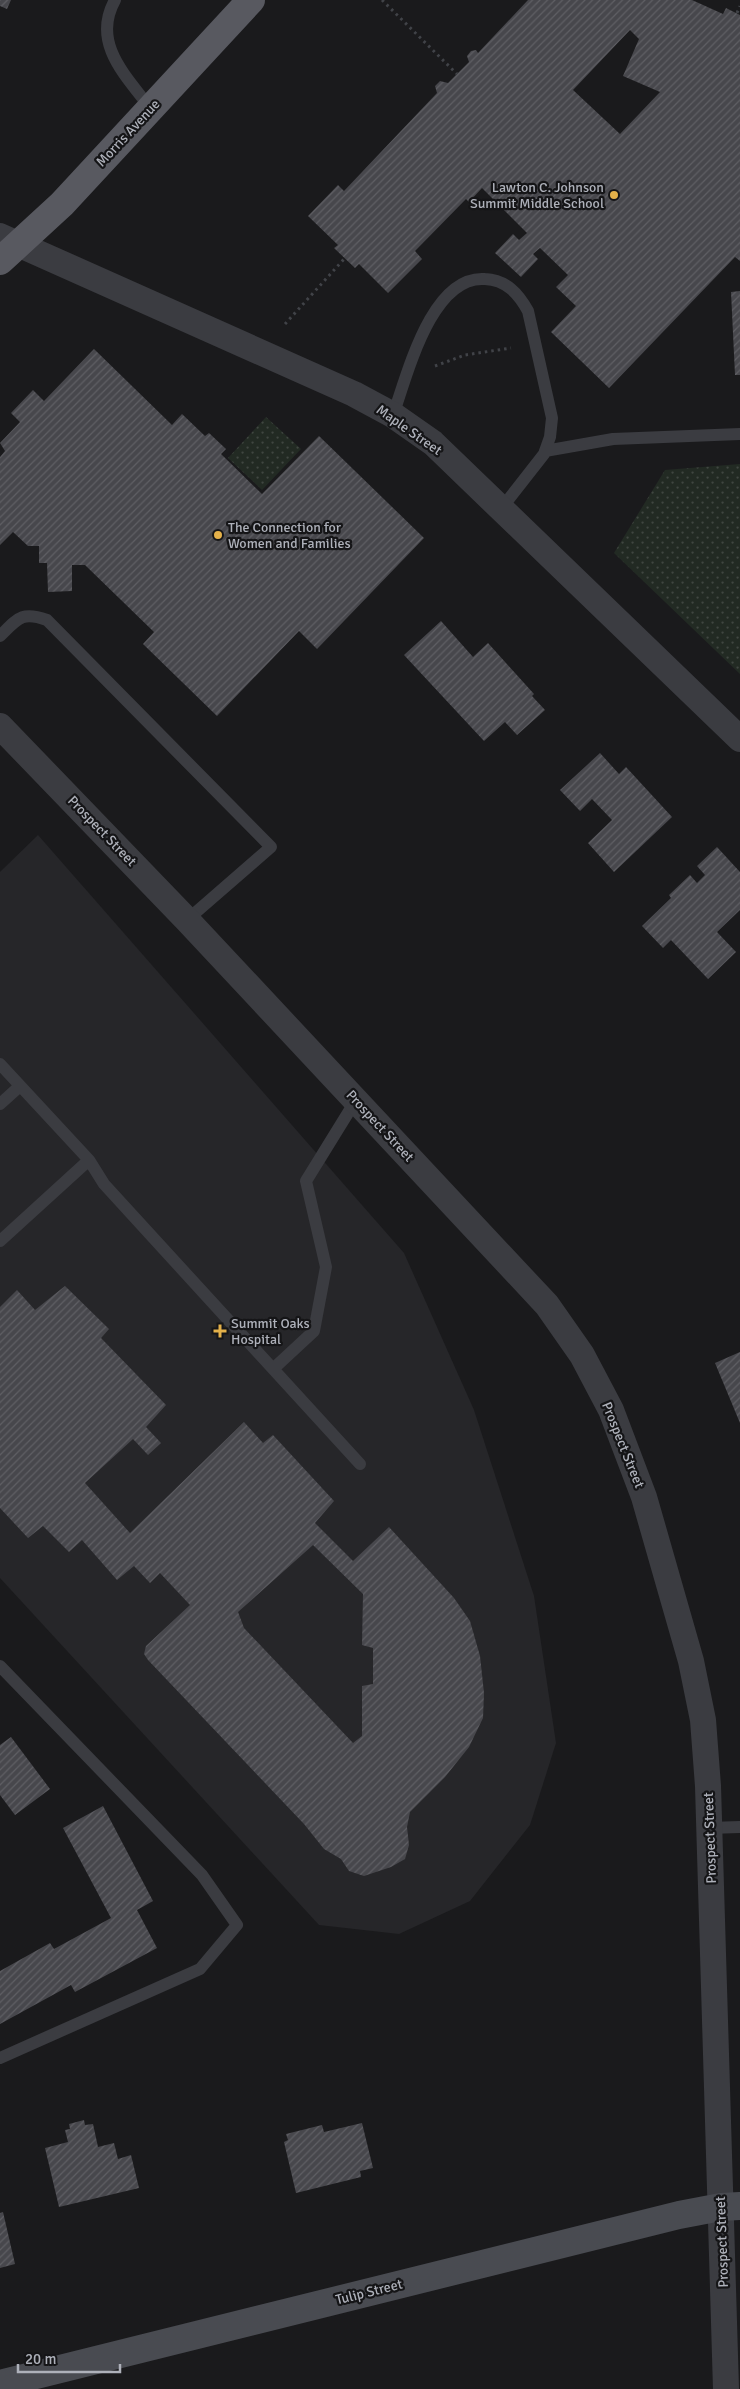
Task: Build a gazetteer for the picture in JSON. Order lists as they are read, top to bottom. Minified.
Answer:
{"streets":{"main road":["Morris Avenue"],"street":["Maple Street","Prospect Street","Tulip Street"]},"crossings":[["Morris Avenue","Maple Street"],["Prospect Street","Tulip Street"]],"places":{"other":["Lawton C. Johnson Summit Middle School","The Connection for Women and Families"],"health":["Summit Oaks Hospital"]},"scale_bar":"20 m"}
